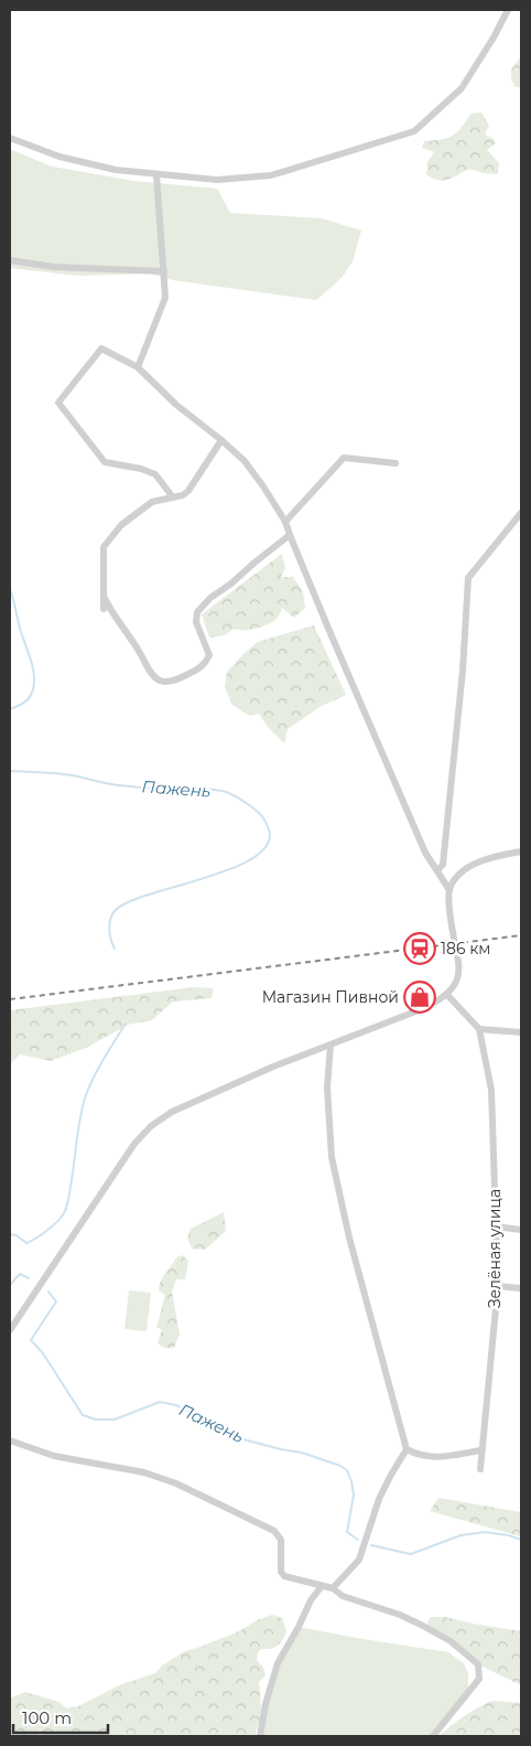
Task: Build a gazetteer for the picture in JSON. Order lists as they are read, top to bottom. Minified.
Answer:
{"streets":{"street":["Зелёная улица"]},"water":["Пажень"],"places":{"station":["186 км"],"shop":["Магазин Пивной"]},"scale_bar":"100 m"}
